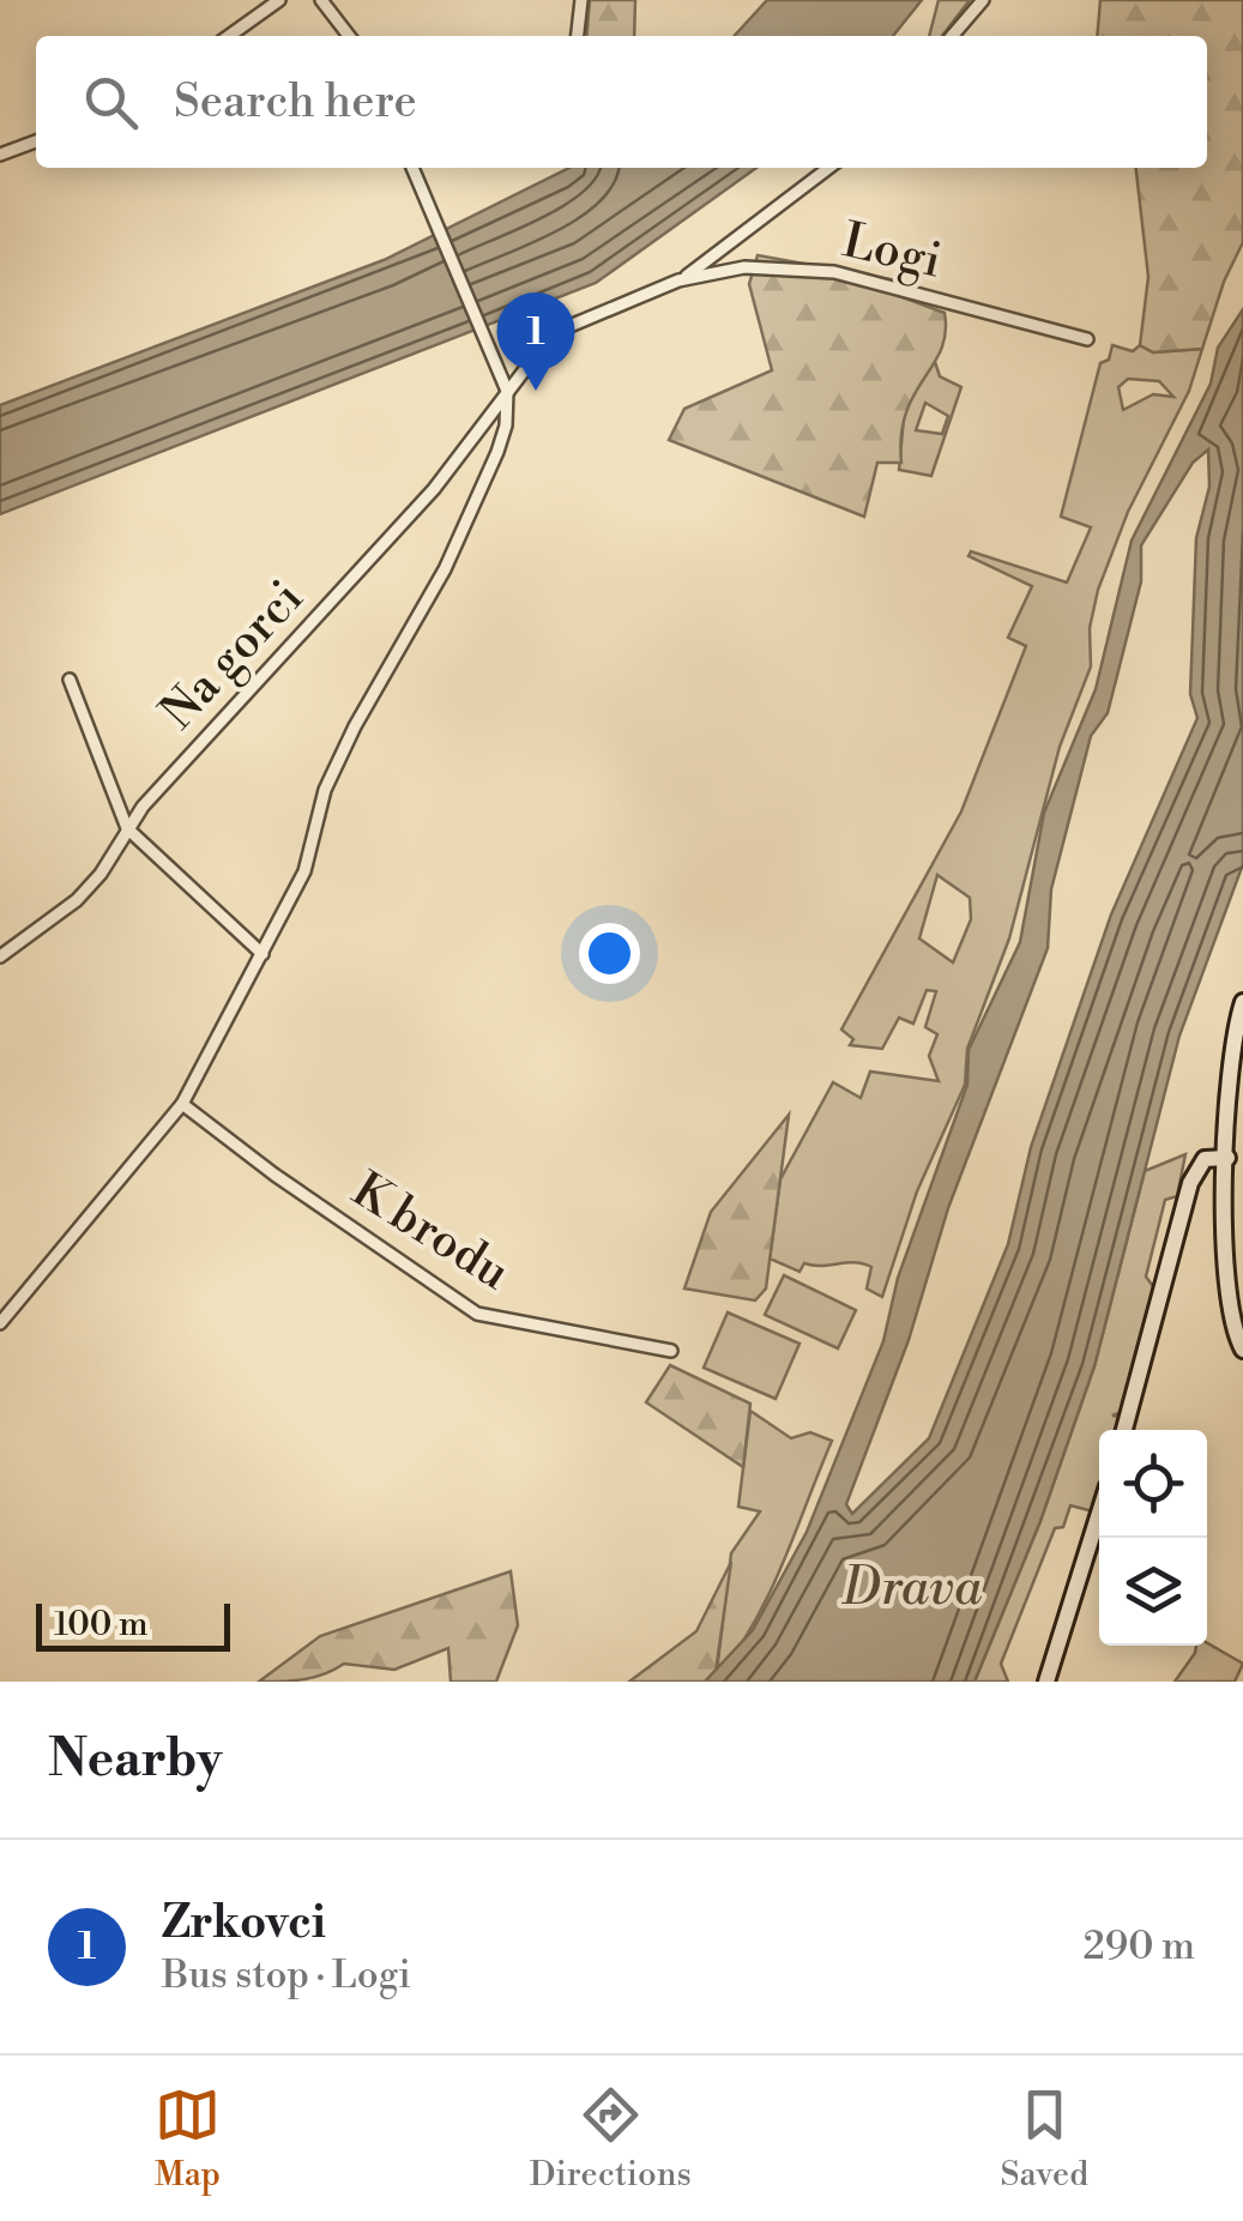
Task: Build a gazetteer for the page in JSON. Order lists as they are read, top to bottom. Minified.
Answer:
{"streets":{"street":["Logi","Na gorci","K brodu"]},"crossings":[["Logi","Na gorci"]],"water":["Drava"],"scale_bar":"100 m","page":{"search":"Search here","pins":"1","scale":"100 m","heading":"Nearby","list":[{"mark":"1","name":"Zrkovci","note":"Bus stop · Logi","value":"290 m"}],"nav":["Map","Directions","Saved"]}}
